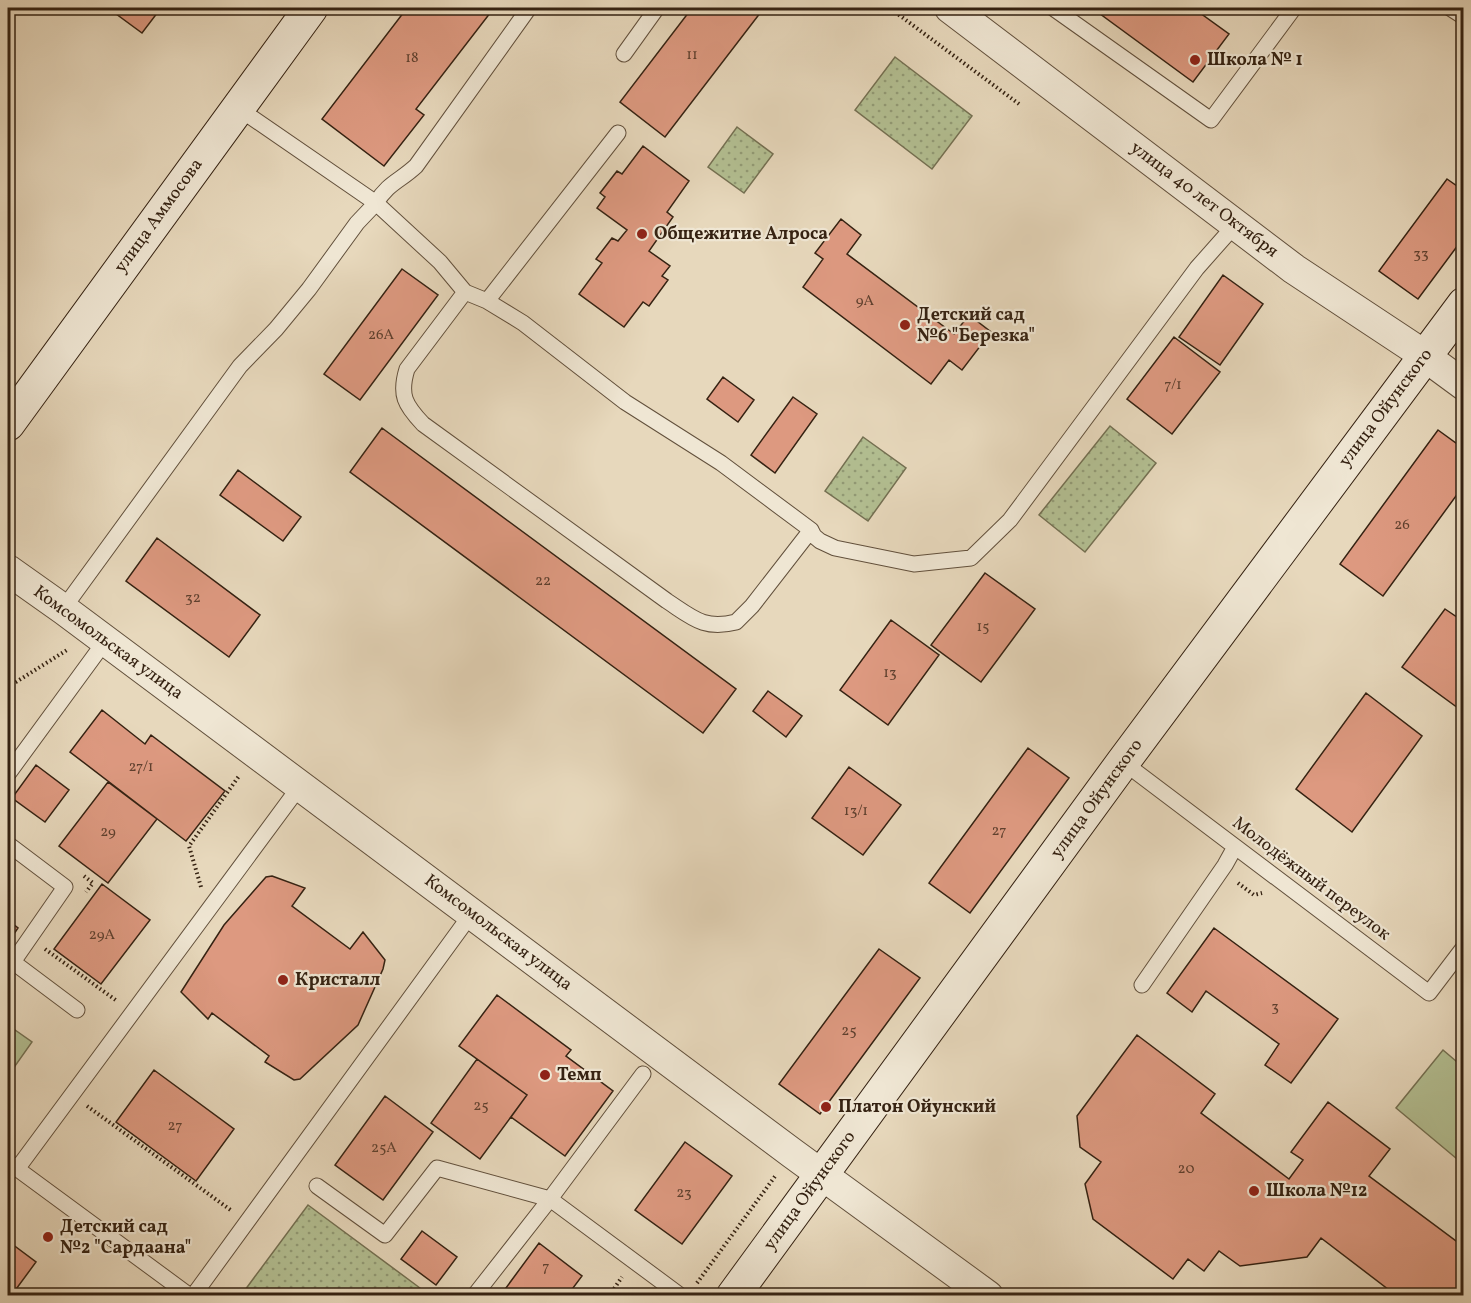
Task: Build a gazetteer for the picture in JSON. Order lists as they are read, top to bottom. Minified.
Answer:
{"streets":{"main road":["улица Аммосова","улица Ойунского"],"street":["улица 40 лет Октября","Комсомольская улица"],"lane":["Молодёжный переулок"]},"crossings":[["улица 40 лет Октября","улица Ойунского"],["улица Ойунского","Комсомольская улица"],["улица Ойунского","Молодёжный переулок"]],"places":["Школа № 1","Общежитие Алроса","Детский сад №6 \"Березка\"","Кристалл","Темп","Платон Ойунский","Школа №12","Детский сад №2 \"Сардаана\""],"house_numbers":["11","18","33","9А","26А","7/1","26","22","32","15","13","27/1","13/1","27","29","29А","3","25","25","27","25А","20","23","7"]}
